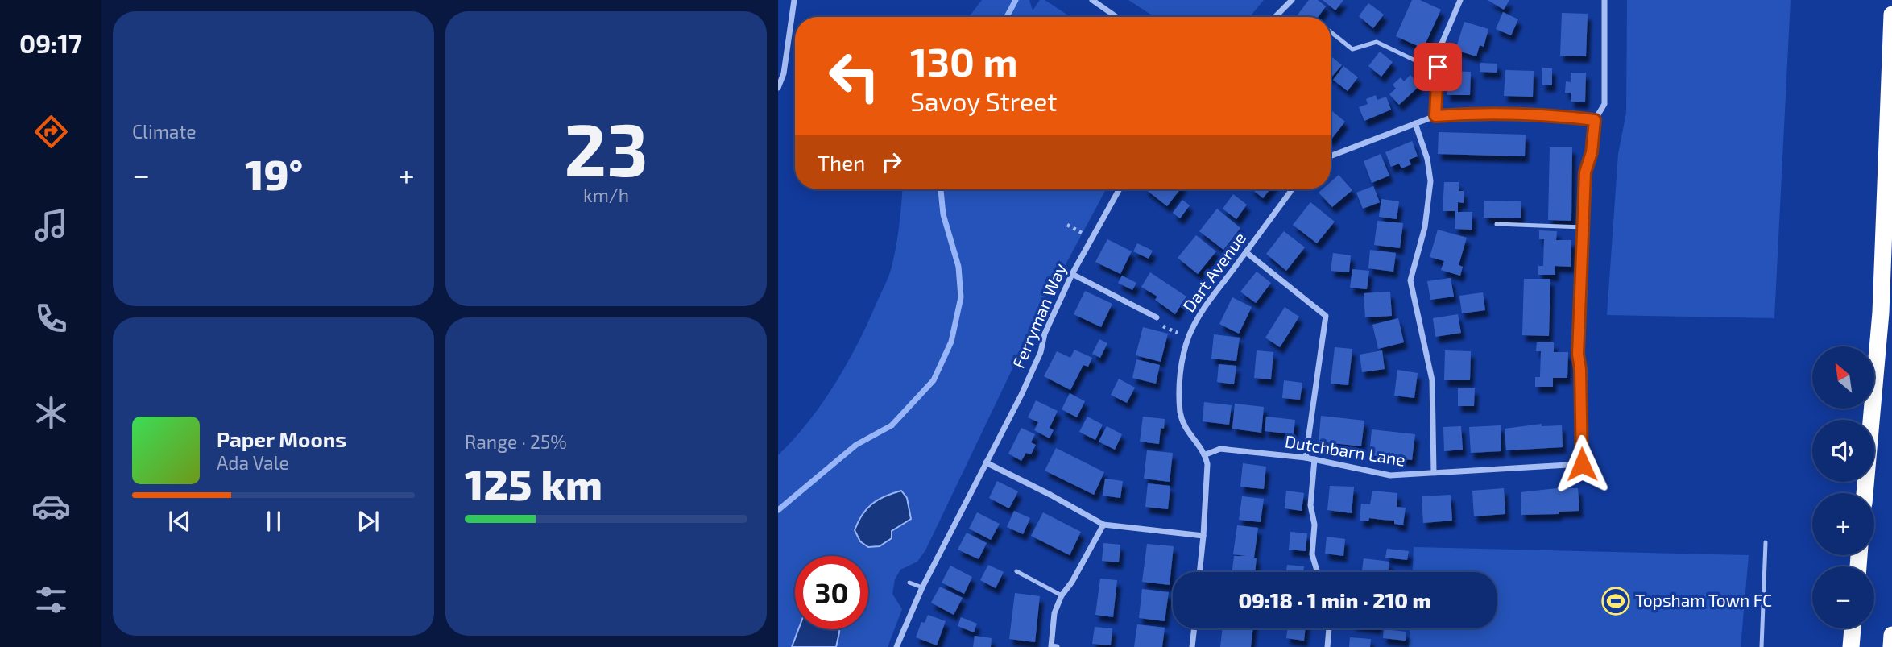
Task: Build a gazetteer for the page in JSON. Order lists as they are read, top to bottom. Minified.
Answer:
{"streets":{"street":["Dart Avenue","Ferryman Way","Dutchbarn Lane"]},"crossings":[["Dart Avenue","Dutchbarn Lane"]],"places":{"sports":["Topsham Town FC"]},"north":"top left","page":{"tabs":"09:17","tile":["Climate",["23","km/h"],["Range · 25%","125 km"]],"turn":["130 m","Savoy Street"],"then":"Then","heat":["−","19°","+"],"map_buttons":["+","−"],"song":["Paper Moons","Ada Vale"],"limit":"30","trip":"09:18 · 1 min · 210 m"}}
